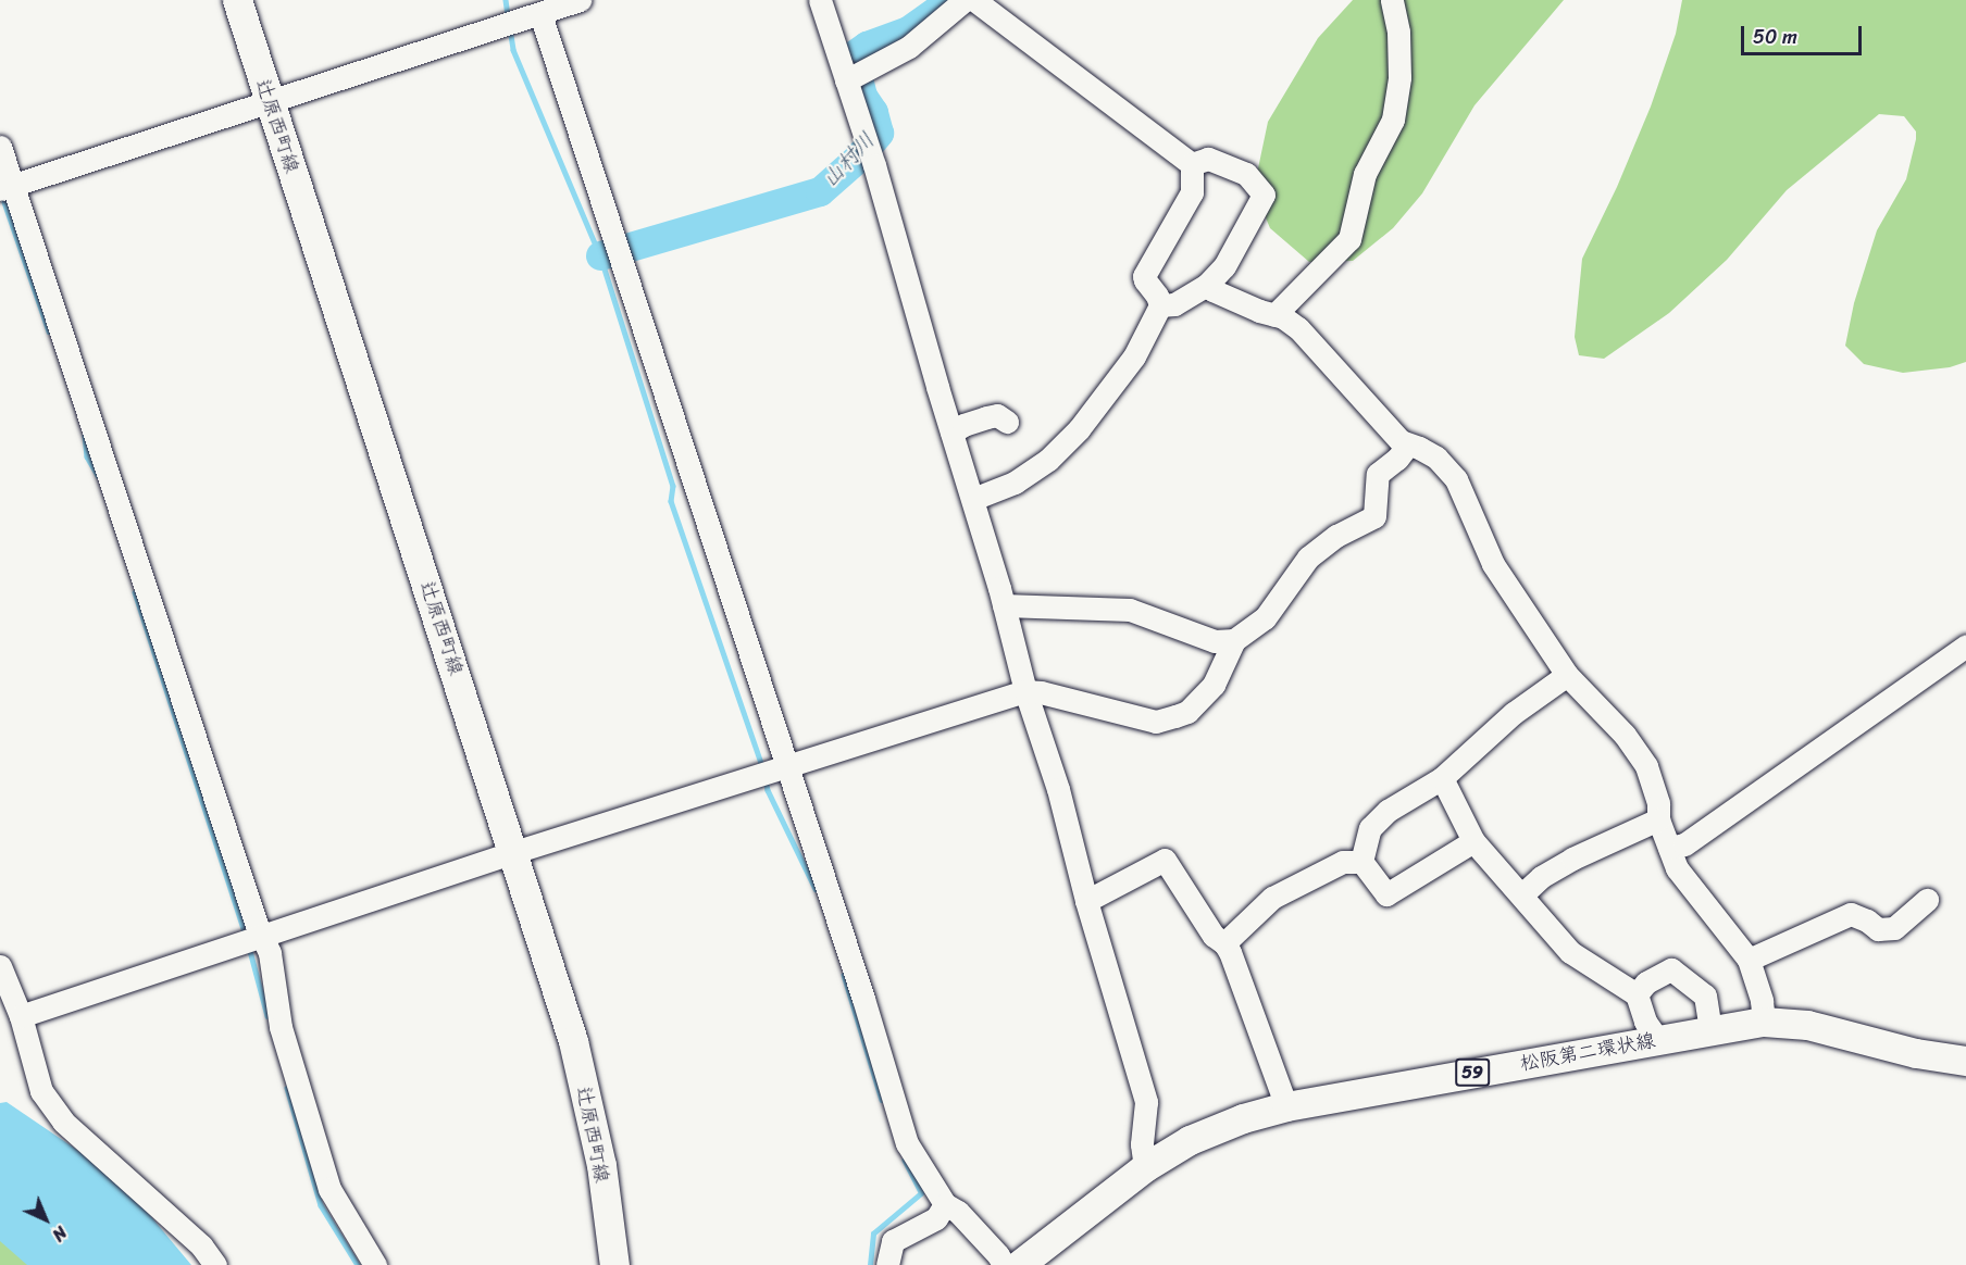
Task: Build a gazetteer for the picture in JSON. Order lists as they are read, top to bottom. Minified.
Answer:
{"streets":{"main road":["辻原西町線","松阪第二環状線","59"]},"water":["山村川"],"scale_bar":"50 m","north":"bottom right"}
